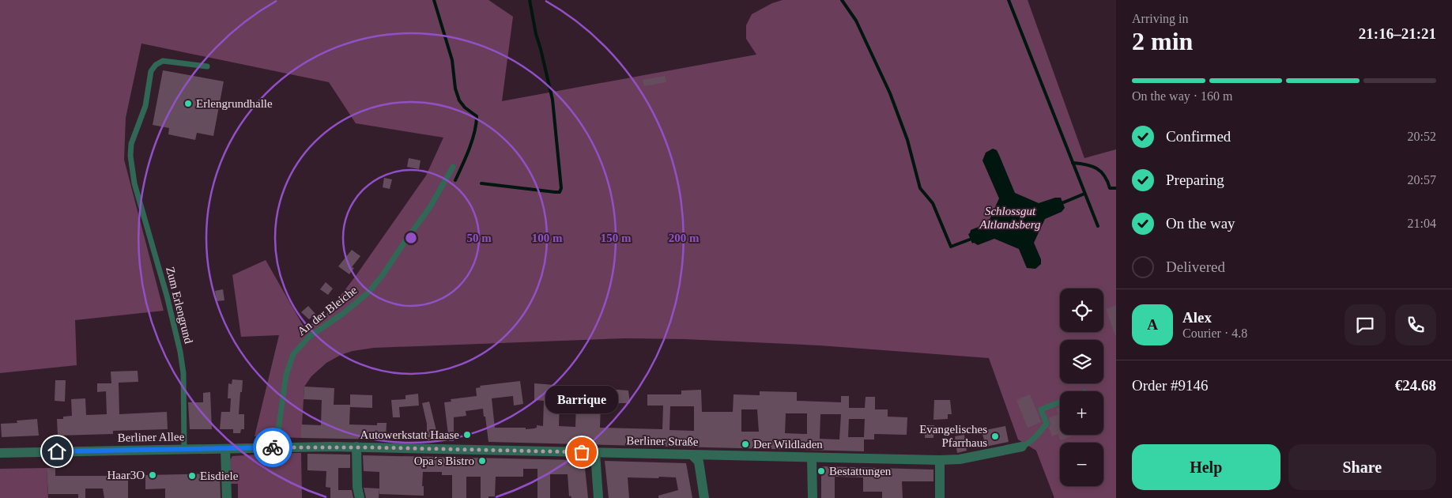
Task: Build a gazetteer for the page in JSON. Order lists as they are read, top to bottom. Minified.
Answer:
{"streets":{"street":["Berliner Allee","Berliner Straße"],"lane":["Zum Erlengrund","An der Bleiche"]},"crossings":[["Zum Erlengrund","Berliner Allee"],["An der Bleiche","Berliner Allee"],["Berliner Allee","Berliner Straße"]],"parks":["Schlossgut Altlandsberg"],"places":["Erlengrundhalle","Autowerkstatt Haase","Evangelisches Pfarrhaus","Der Wildladen","Barrique","Opa´s Bistro","Bestattungen","Haar3O","Eisdiele"],"page":{"heading":["2 min","Arriving in","21:16–21:21"],"panel":["Alex","Courier · 4.8","Order #9146","€24.68"],"bar":"On the way · 160 m","list":[["Confirmed","20:52"],["Preparing","20:57"],["On the way","21:04"],"Delivered"],"map_buttons":["+","−"],"round":"A","bubble":"Barrique","buttons":["Help","Share"]},"rings":["50 m","100 m","150 m","200 m"]}
